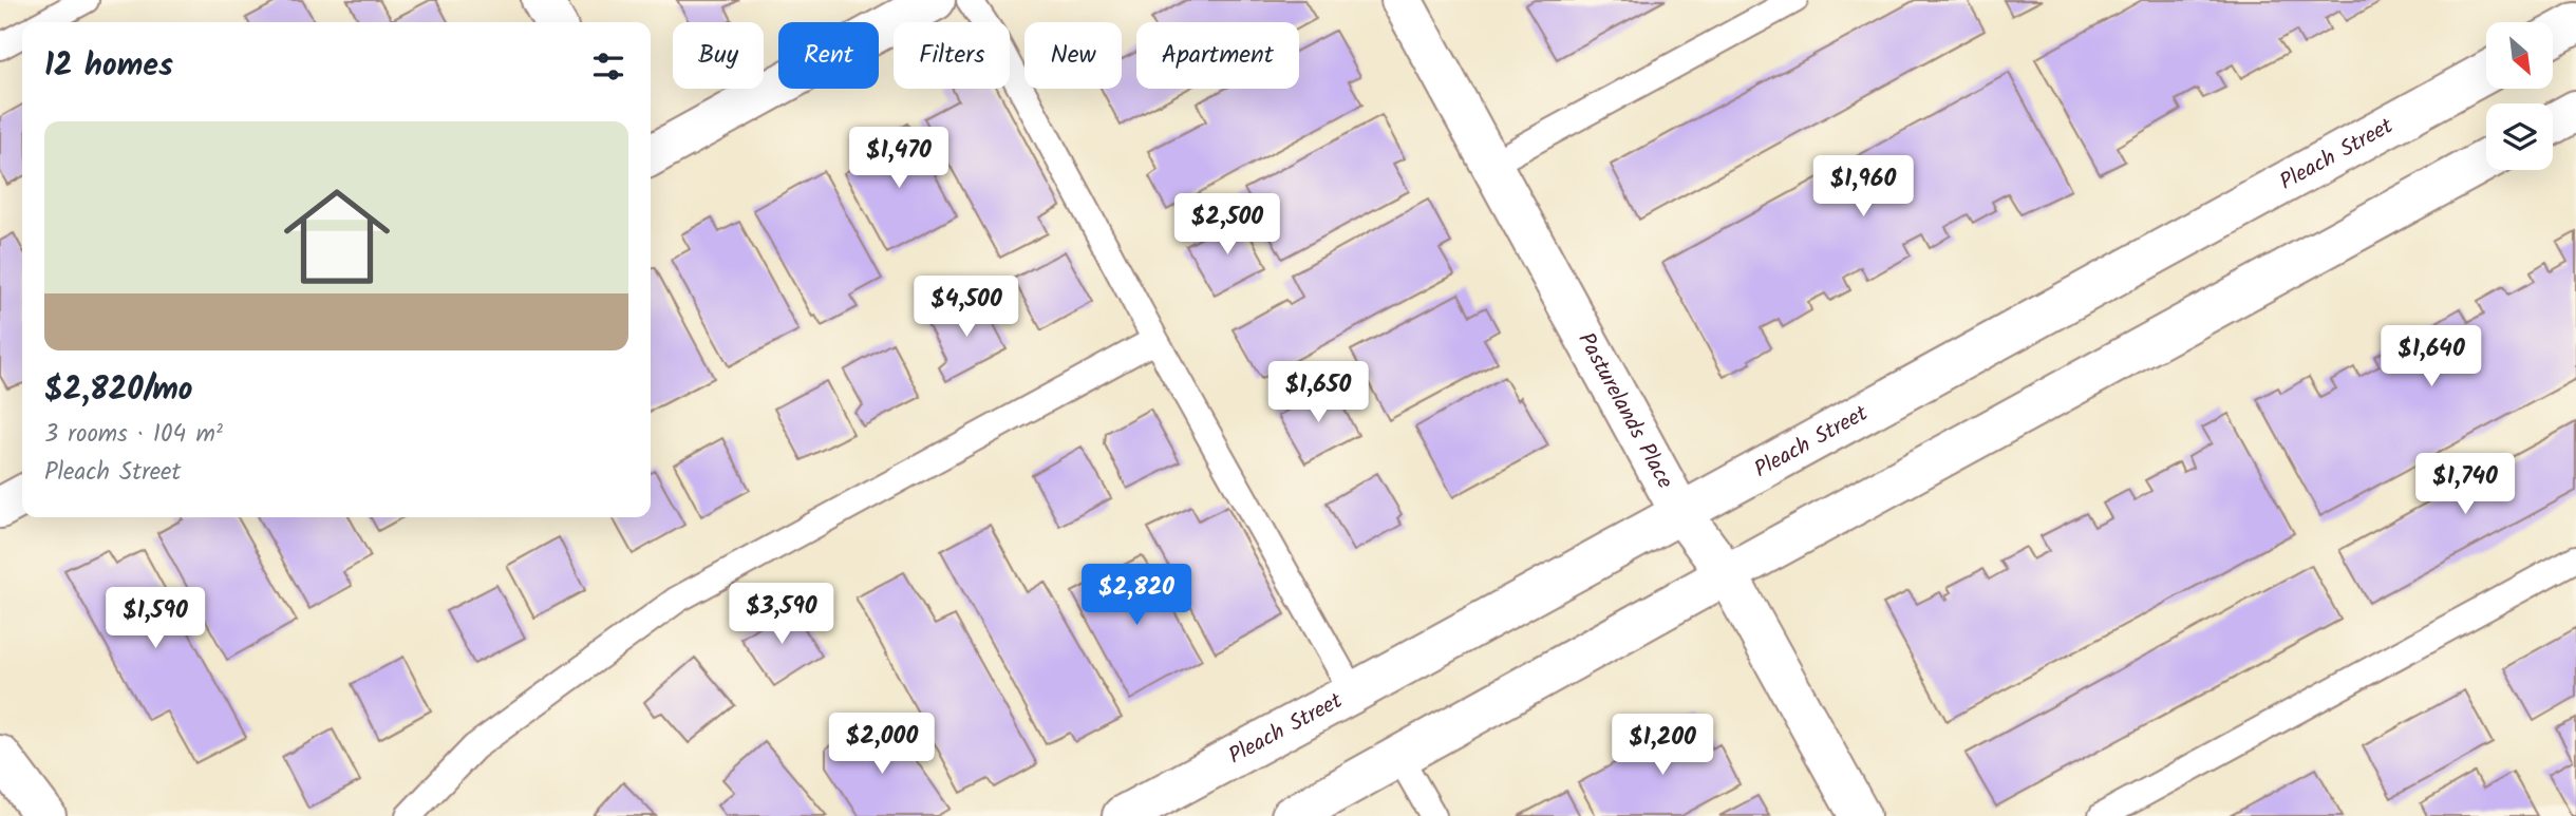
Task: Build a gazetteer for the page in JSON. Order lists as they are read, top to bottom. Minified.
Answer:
{"streets":{"street":["Pleach Street","Pasturelands Place"]},"crossings":[["Pleach Street","Pasturelands Place"]],"north":"bottom right","page":{"chip":["Buy","Rent","Filters","New","Apartment"],"heading":"12 homes","list":[{"name":"$2,820/mo","note":"3 rooms · 104 m² · Pleach Street"}],"price":["$1,470","$1,960","$2,500","$4,500","$1,640","$1,650","$1,740","$2,820","$3,590","$1,590","$2,000","$1,200"]}}
